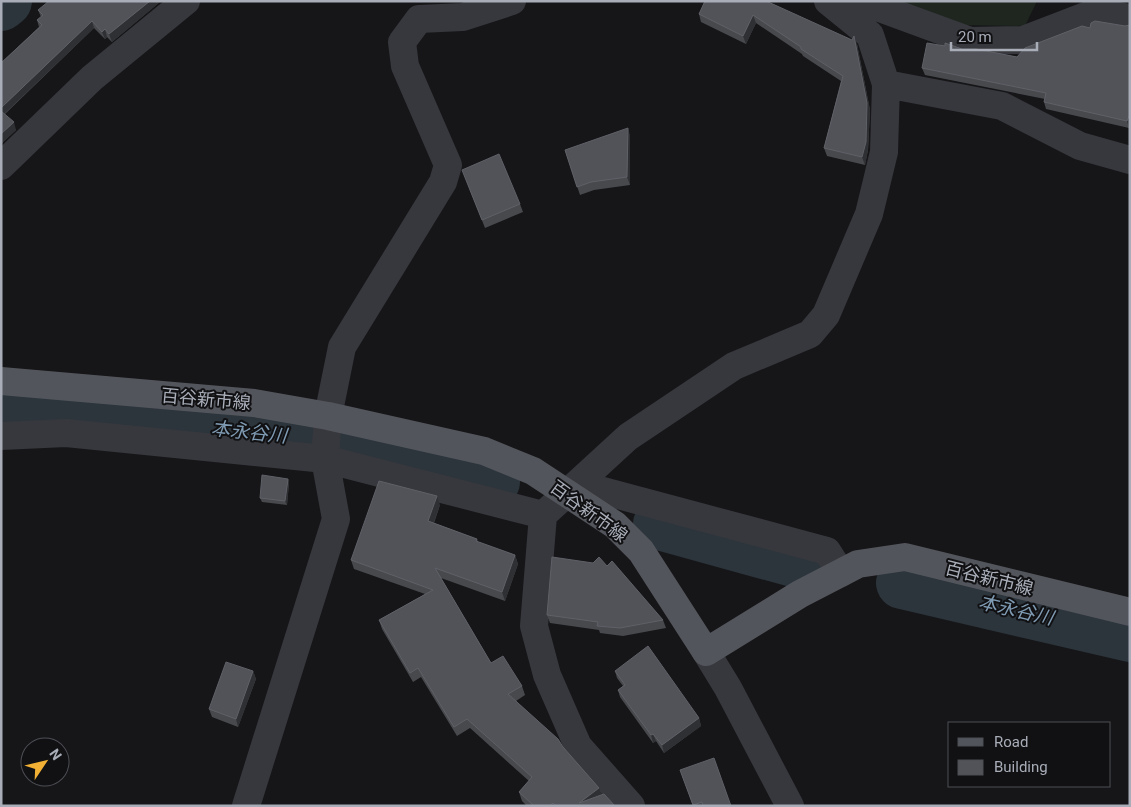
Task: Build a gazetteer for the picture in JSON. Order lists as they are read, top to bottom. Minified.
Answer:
{"streets":{"main road":["百谷新市線"]},"water":["本永谷川"],"legend":["Road","Building"],"scale_bar":"20 m","north":"top right"}
